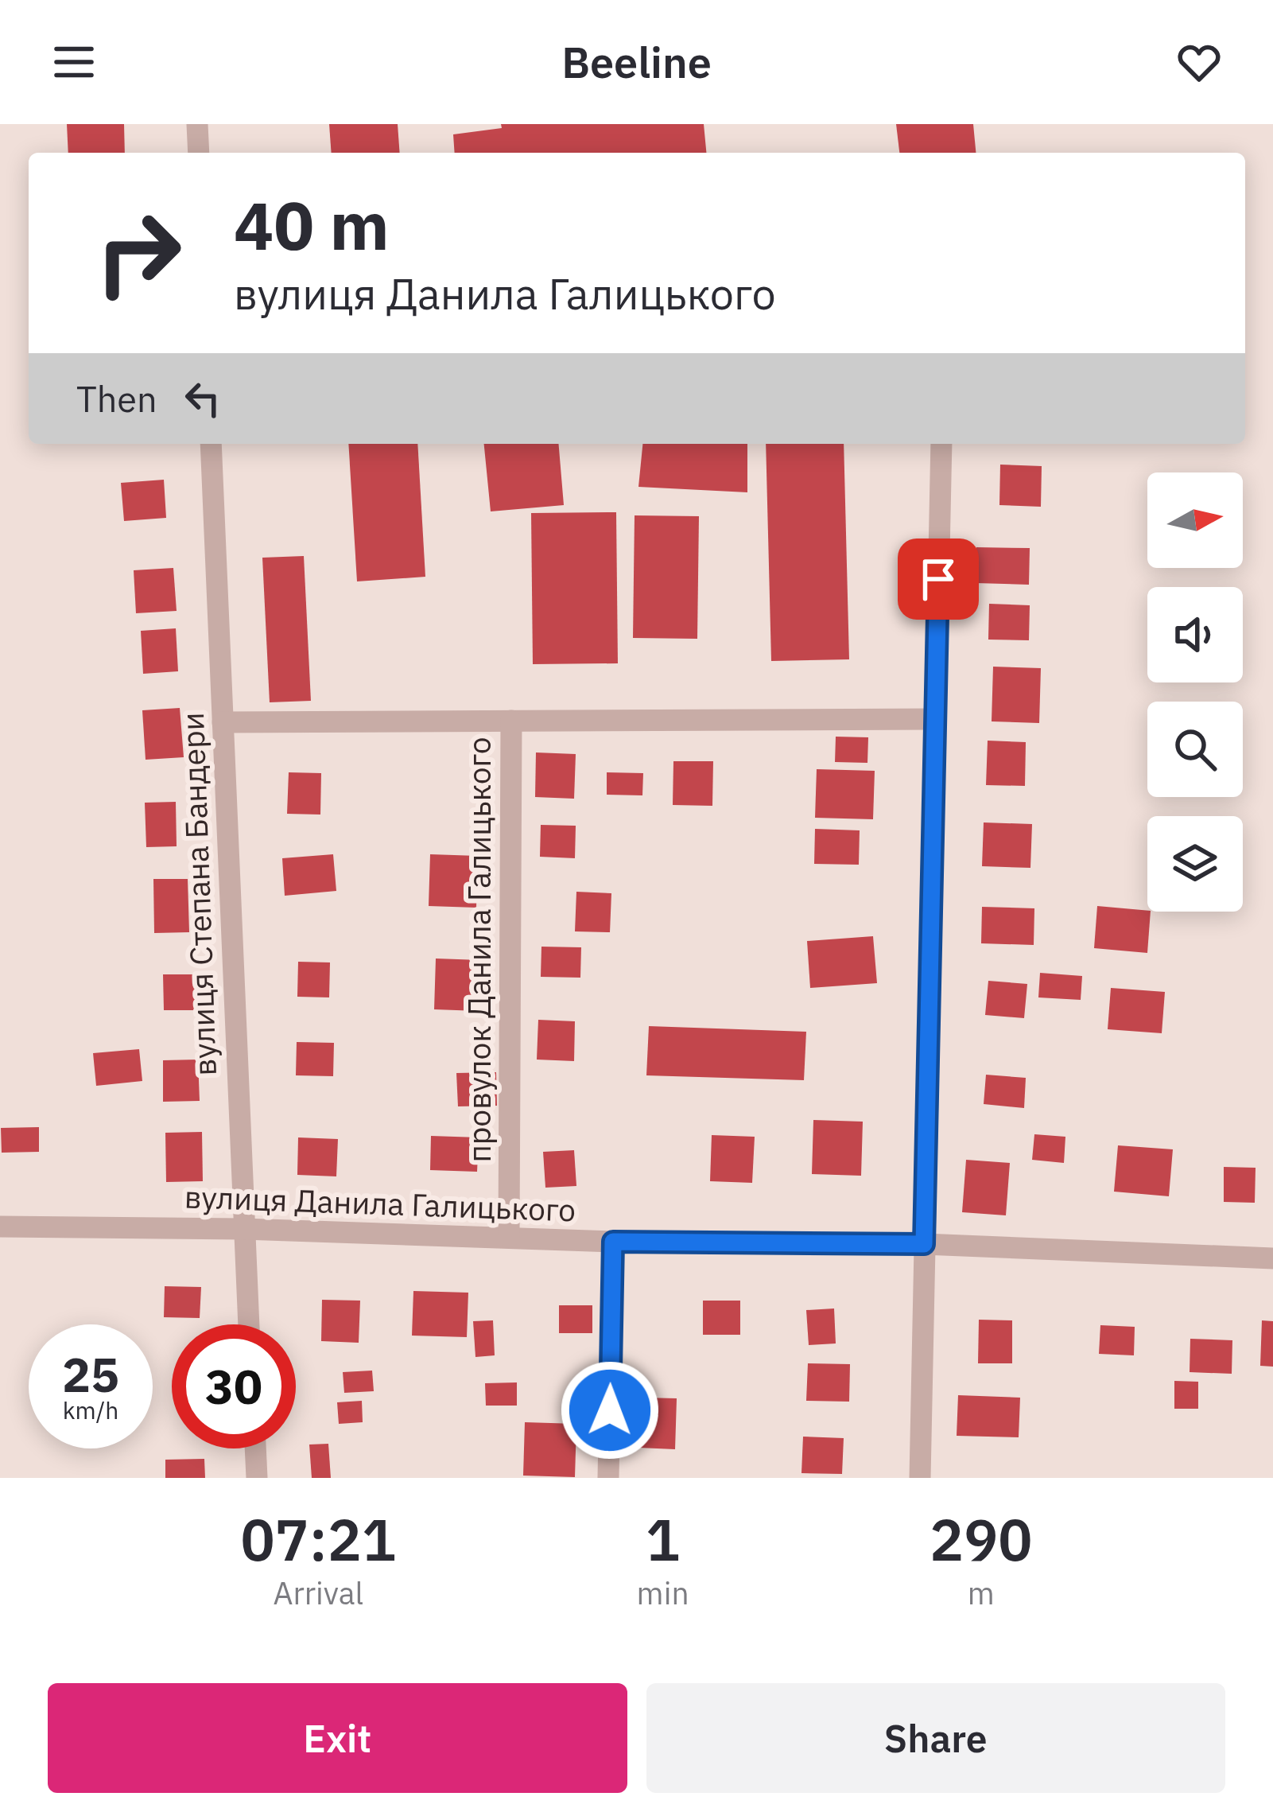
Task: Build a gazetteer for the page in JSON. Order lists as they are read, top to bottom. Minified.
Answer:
{"streets":{"street":["вулиця Степана Бандери","провулок Данила Галицького","вулиця Данила Галицького"]},"crossings":[["вулиця Степана Бандери","вулиця Данила Галицького"],["провулок Данила Галицького","вулиця Данила Галицького"]],"north":"right","page":{"header":"Beeline","turn":["40 m","вулиця Данила Галицького"],"then":"Then","speed":"25 km/h","limit":"30","eta":["07:21","Arrival","1","min","290","m"],"buttons":["Exit","Share"]}}
